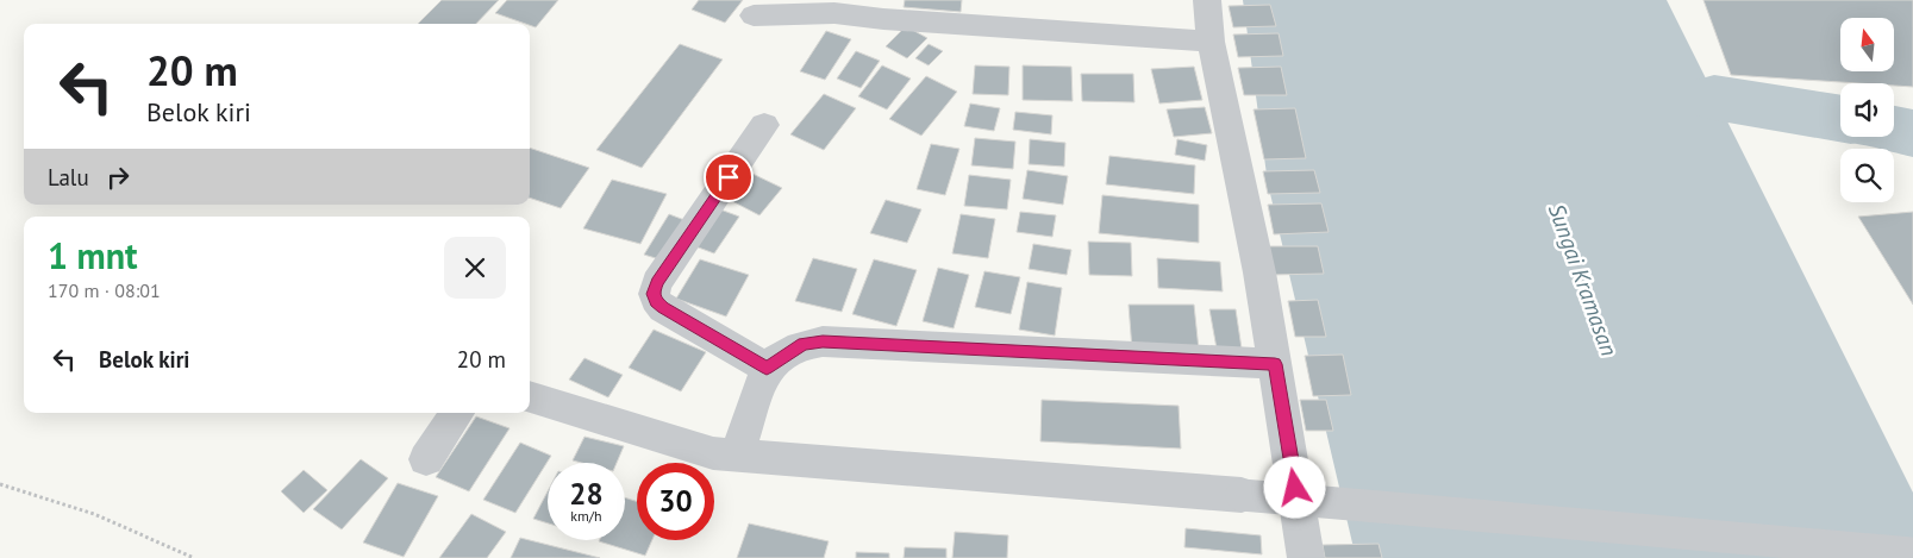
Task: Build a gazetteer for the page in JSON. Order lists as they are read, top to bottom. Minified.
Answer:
{"water":["Sungai Kramasan"],"north":"top","page":{"turn":["20 m","Belok kiri"],"then":"Lalu","heading":["1 mnt","170 m · 08:01"],"list":[{"name":"Belok kiri","value":"20 m"}],"speed":"28 km/h","limit":"30"}}
